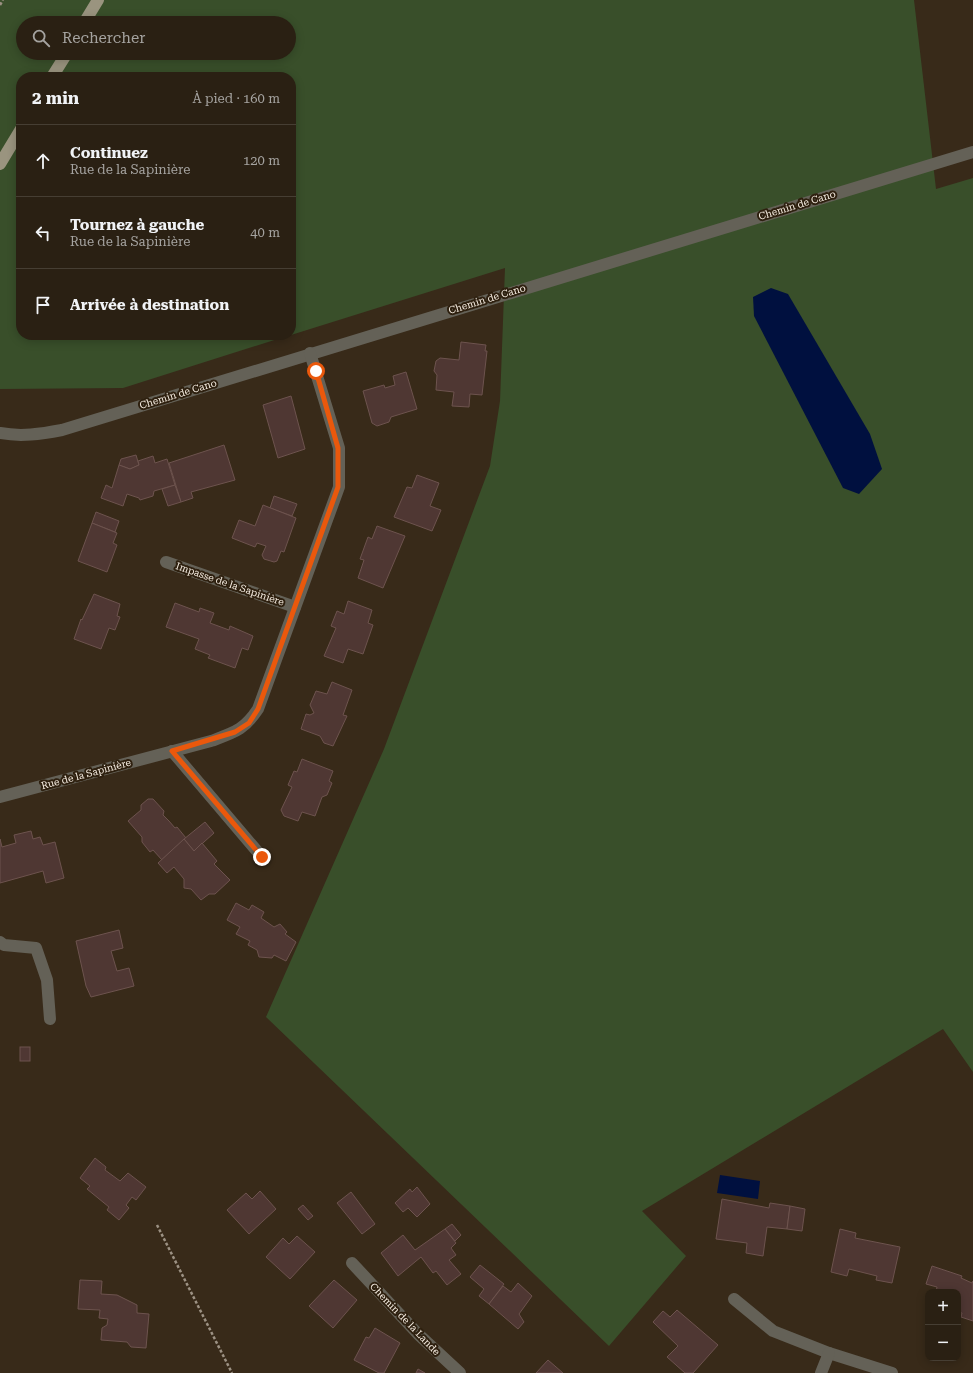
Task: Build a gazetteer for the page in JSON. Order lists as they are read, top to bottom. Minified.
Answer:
{"streets":{"street":["Chemin de Cano","Impasse de la Sapinière","Rue de la Sapinière","Chemin de la Lande"]},"crossings":[["Chemin de Cano","Rue de la Sapinière"],["Impasse de la Sapinière","Rue de la Sapinière"]],"page":{"search":"Rechercher","heading":["2 min","À pied · 160 m"],"list":[["Continuez","Rue de la Sapinière","120 m"],["Tournez à gauche","Rue de la Sapinière","40 m"],"Arrivée à destination"],"map_buttons":["+","−"]}}
